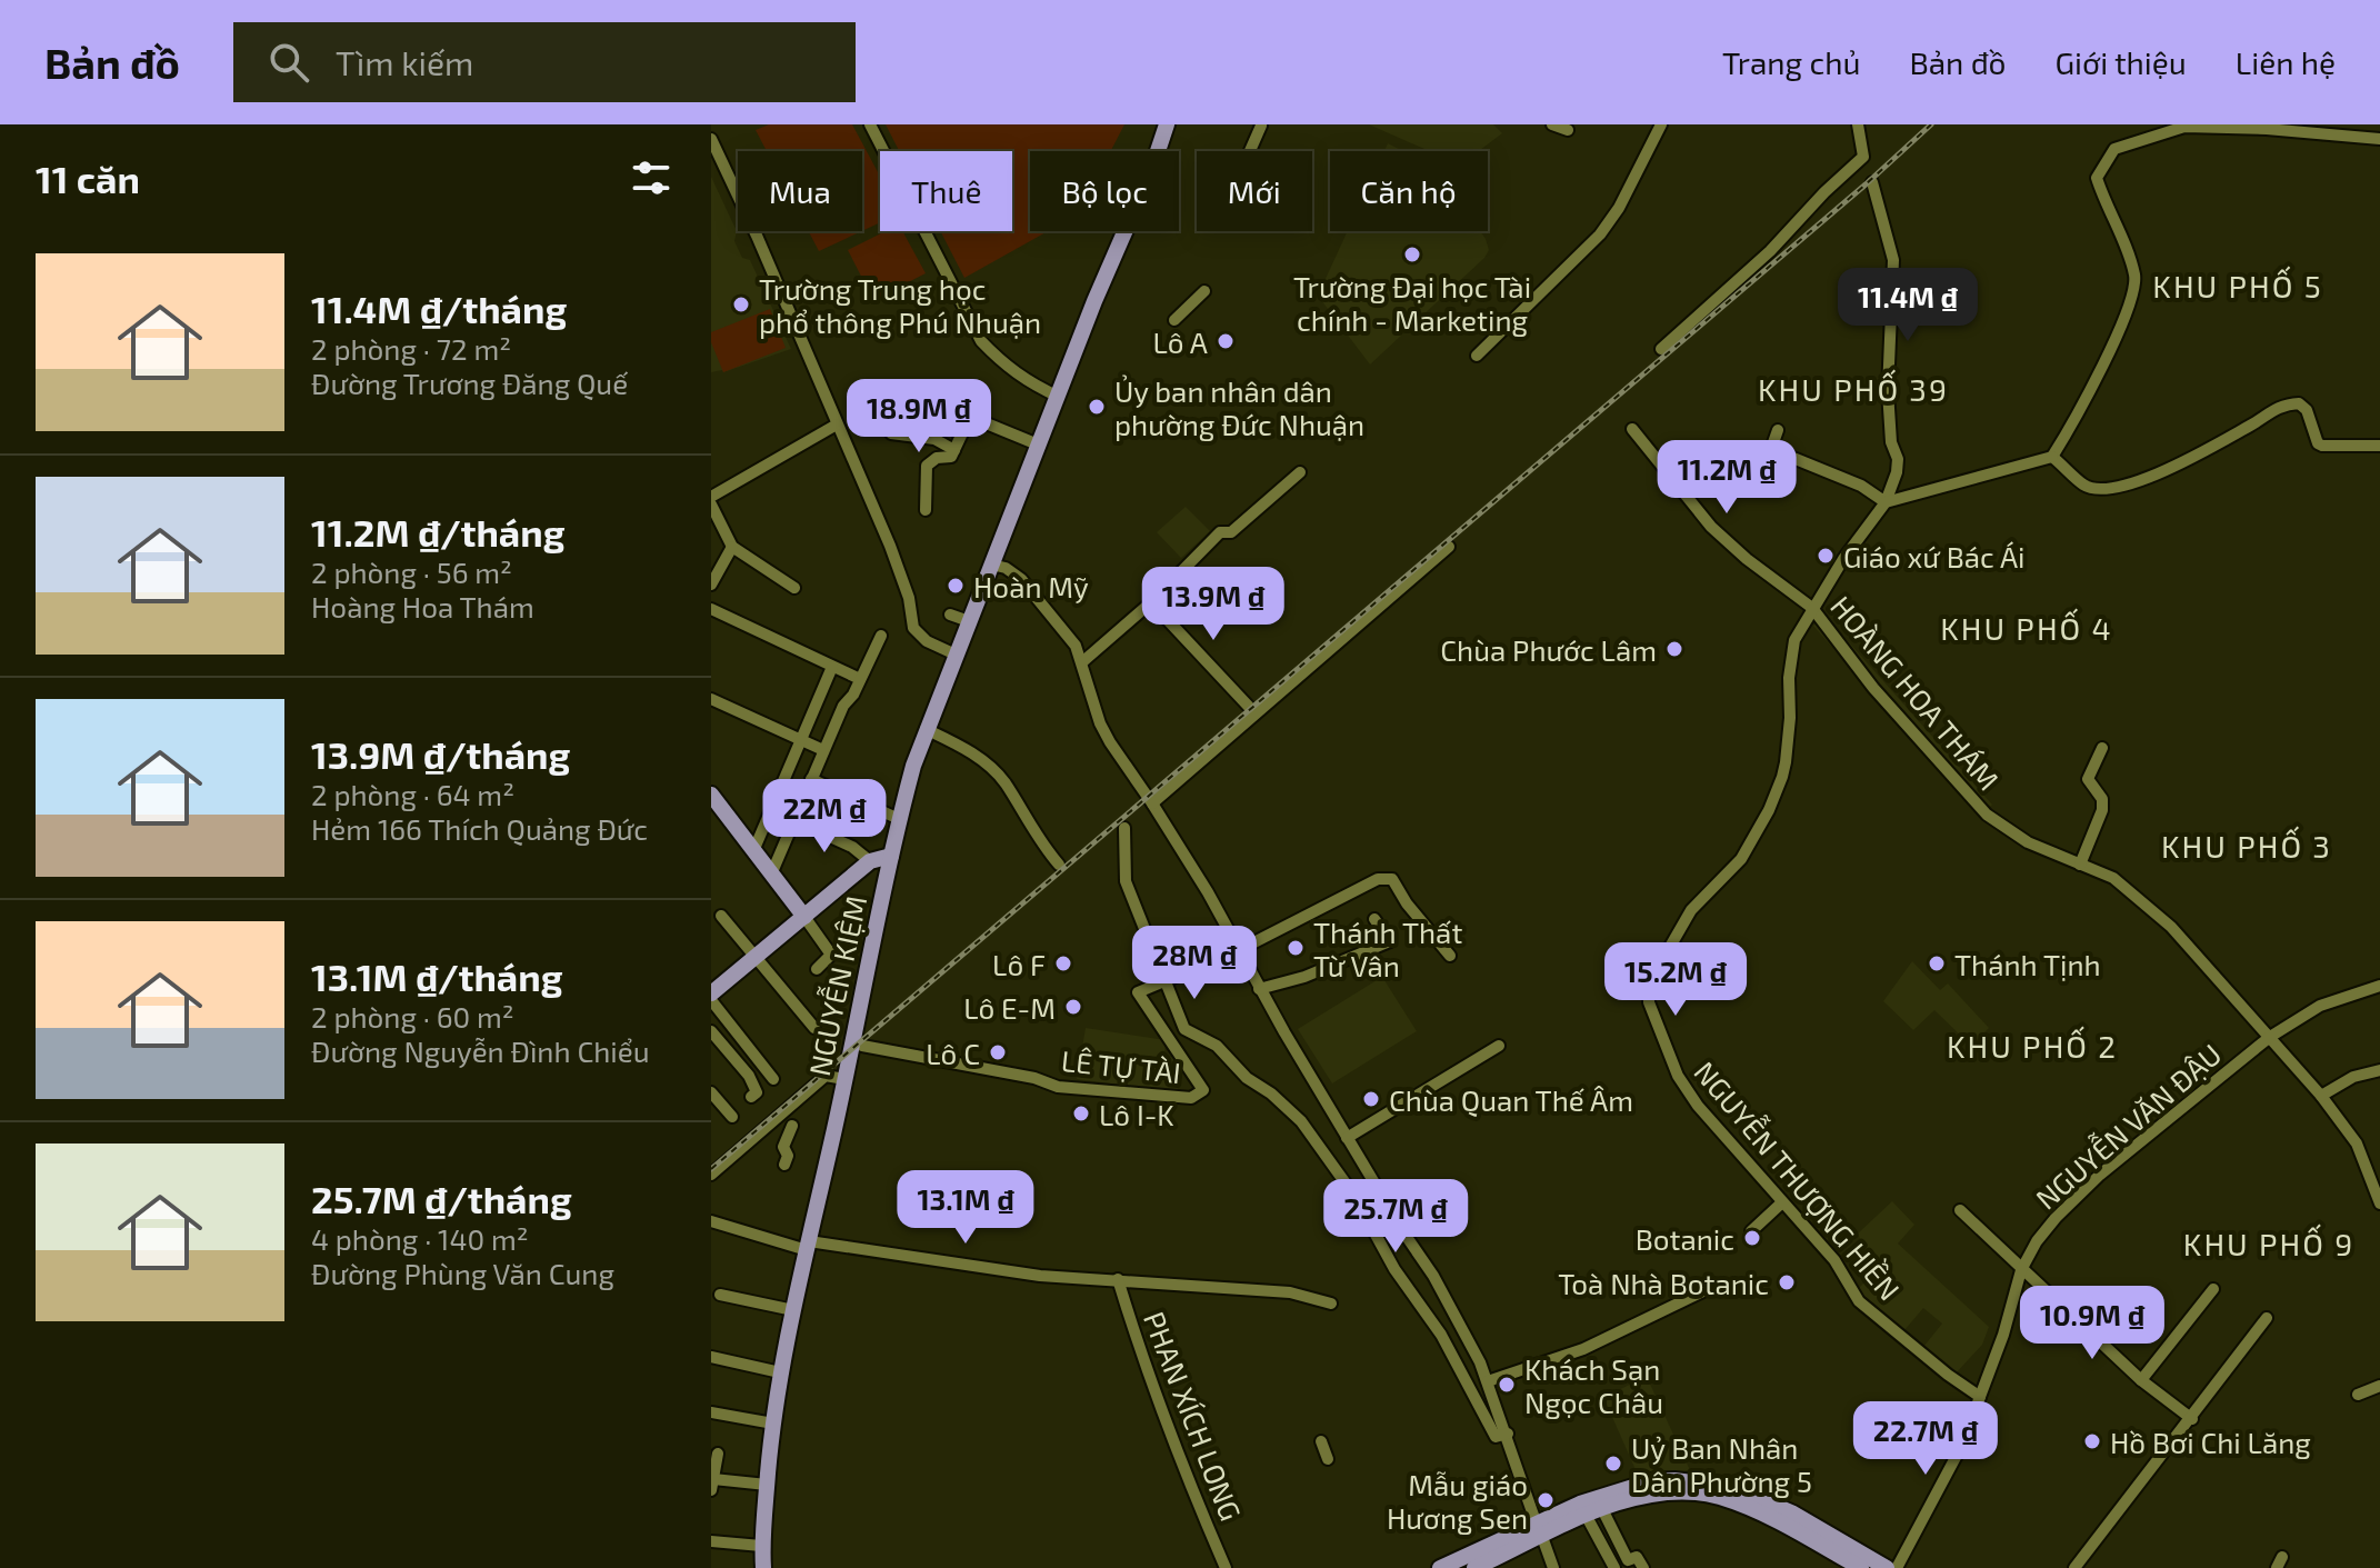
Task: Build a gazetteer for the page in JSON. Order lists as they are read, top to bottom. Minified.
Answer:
{"streets":{"main road":["NGUYỄN KIỆM"],"street":["HOÀNG HOA THÁM","LÊ TỰ TÀI","NGUYỄN VĂN ĐẬU","NGUYỄN THƯỢNG HIỀN","PHAN XÍCH LONG"]},"crossings":[["HOÀNG HOA THÁM","NGUYỄN VĂN ĐẬU"],["HOÀNG HOA THÁM","NGUYỄN THƯỢNG HIỀN"],["NGUYỄN VĂN ĐẬU","NGUYỄN THƯỢNG HIỀN"]],"districts":["KHU PHỐ 5","KHU PHỐ 39","KHU PHỐ 4","KHU PHỐ 3","KHU PHỐ 2","KHU PHỐ 9"],"places":["Trường Đại học Tài chính - Marketing","Trường Trung học phổ thông Phú Nhuận","Lô A","Ủy ban nhân dân phường Đức Nhuận","Giáo xứ Bác Ái","Hoàn Mỹ","Chùa Phước Lâm","Thánh Thất Từ Vân","Lô F","Thánh Tịnh","Lô E-M","Lô C","Chùa Quan Thế Âm","Lô I-K","Botanic","Toà Nhà Botanic","Khách Sạn Ngọc Châu","Hồ Bơi Chi Lăng","Uỷ Ban Nhân Dân Phường 5","Mẫu giáo Hương Sen"],"page":{"header":"Bản đồ","search":"Tìm kiếm","nav":["Trang chủ","Bản đồ","Giới thiệu","Liên hệ"],"heading":"11 căn","chip":["Mua","Thuê","Bộ lọc","Mới","Căn hộ"],"list":[{"name":"11.4M ₫/tháng","note":"2 phòng · 72 m² · Đường Trương Đăng Quế"},{"name":"11.2M ₫/tháng","note":"2 phòng · 56 m² · Hoàng Hoa Thám"},{"name":"13.9M ₫/tháng","note":"2 phòng · 64 m² · Hẻm 166 Thích Quảng Đức"},{"name":"13.1M ₫/tháng","note":"2 phòng · 60 m² · Đường Nguyễn Đình Chiểu"},{"name":"25.7M ₫/tháng","note":"4 phòng · 140 m² · Đường Phùng Văn Cung"}],"price":["11.4M ₫","18.9M ₫","11.2M ₫","13.9M ₫","22M ₫","28M ₫","15.2M ₫","13.1M ₫","25.7M ₫","10.9M ₫","22.7M ₫"]}}
